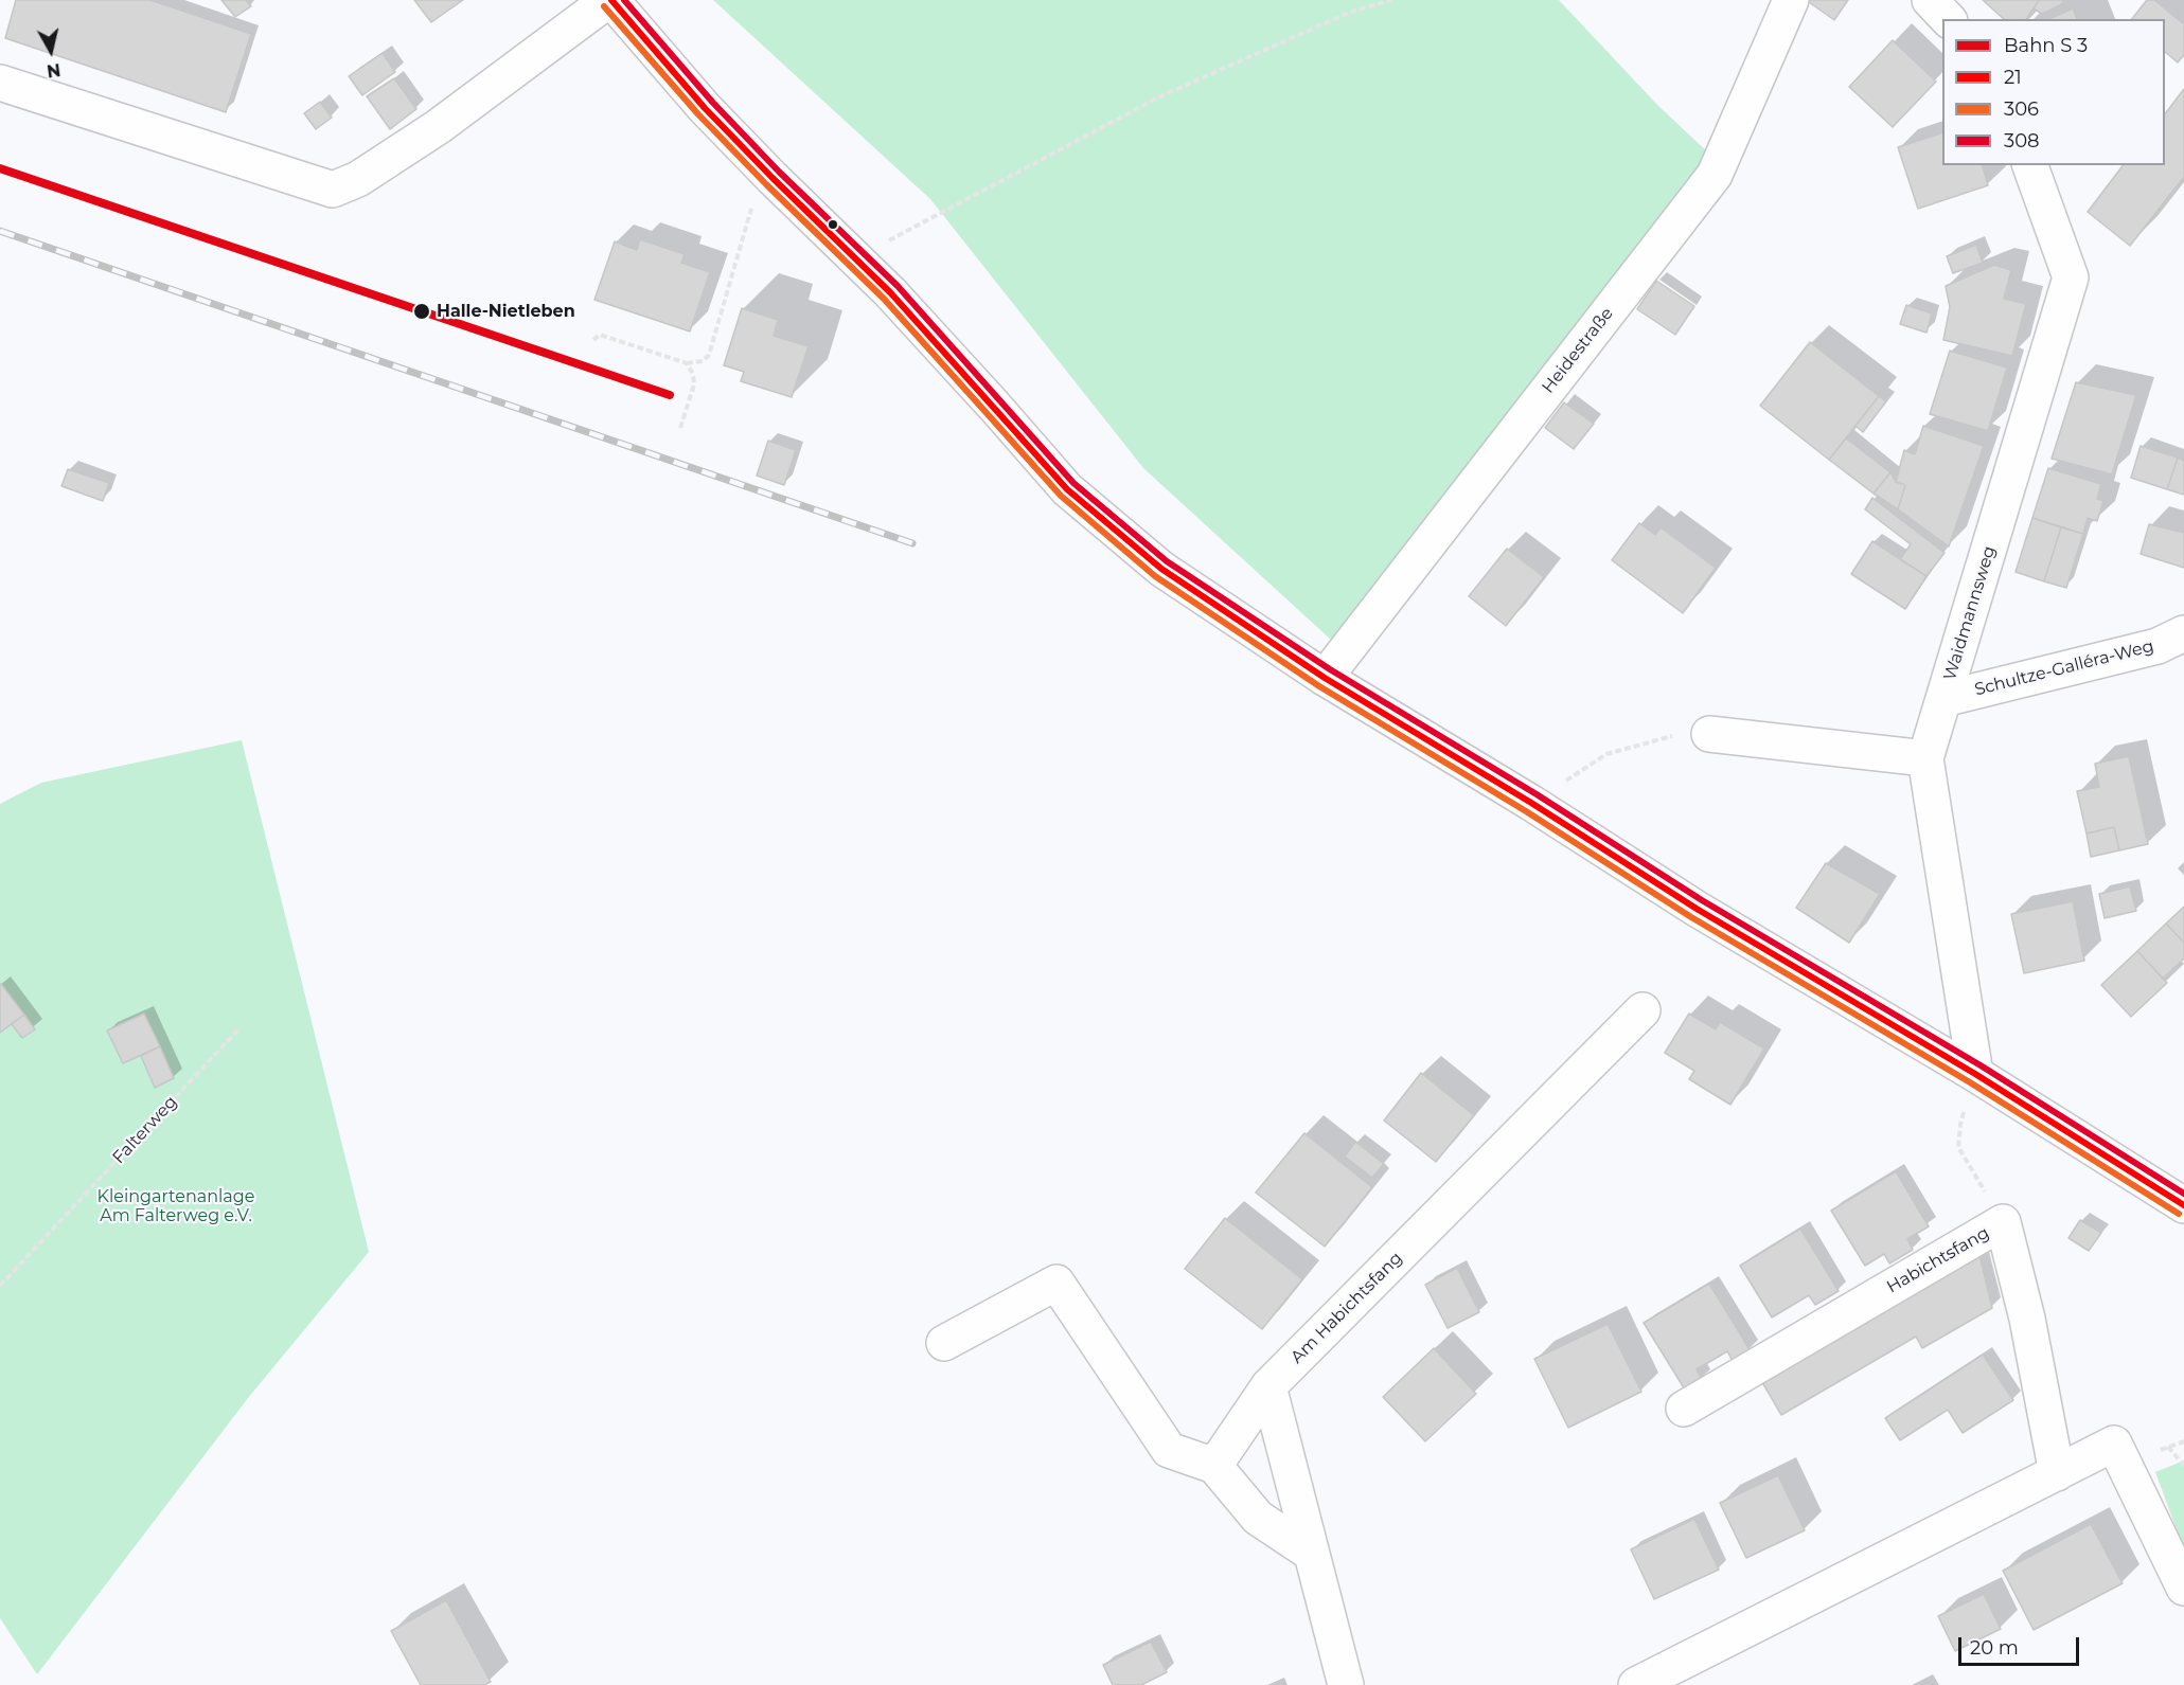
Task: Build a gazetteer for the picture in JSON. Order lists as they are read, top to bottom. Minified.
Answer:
{"streets":{"street":["Heidestraße","Waidmannsweg","Schultze-Galléra-Weg","Habichtsfang","Am Habichtsfang"],"path":["Falterweg"]},"crossings":[["Waidmannsweg","Schultze-Galléra-Weg"]],"parks":["Kleingartenanlage Am Falterweg e.V."],"places":["Halle-Nietleben"],"lines":["transit line 21","transit line 308","transit line 306"],"legend":["Bahn S 3","21","306","308"],"scale_bar":"20 m","north":"bottom"}
